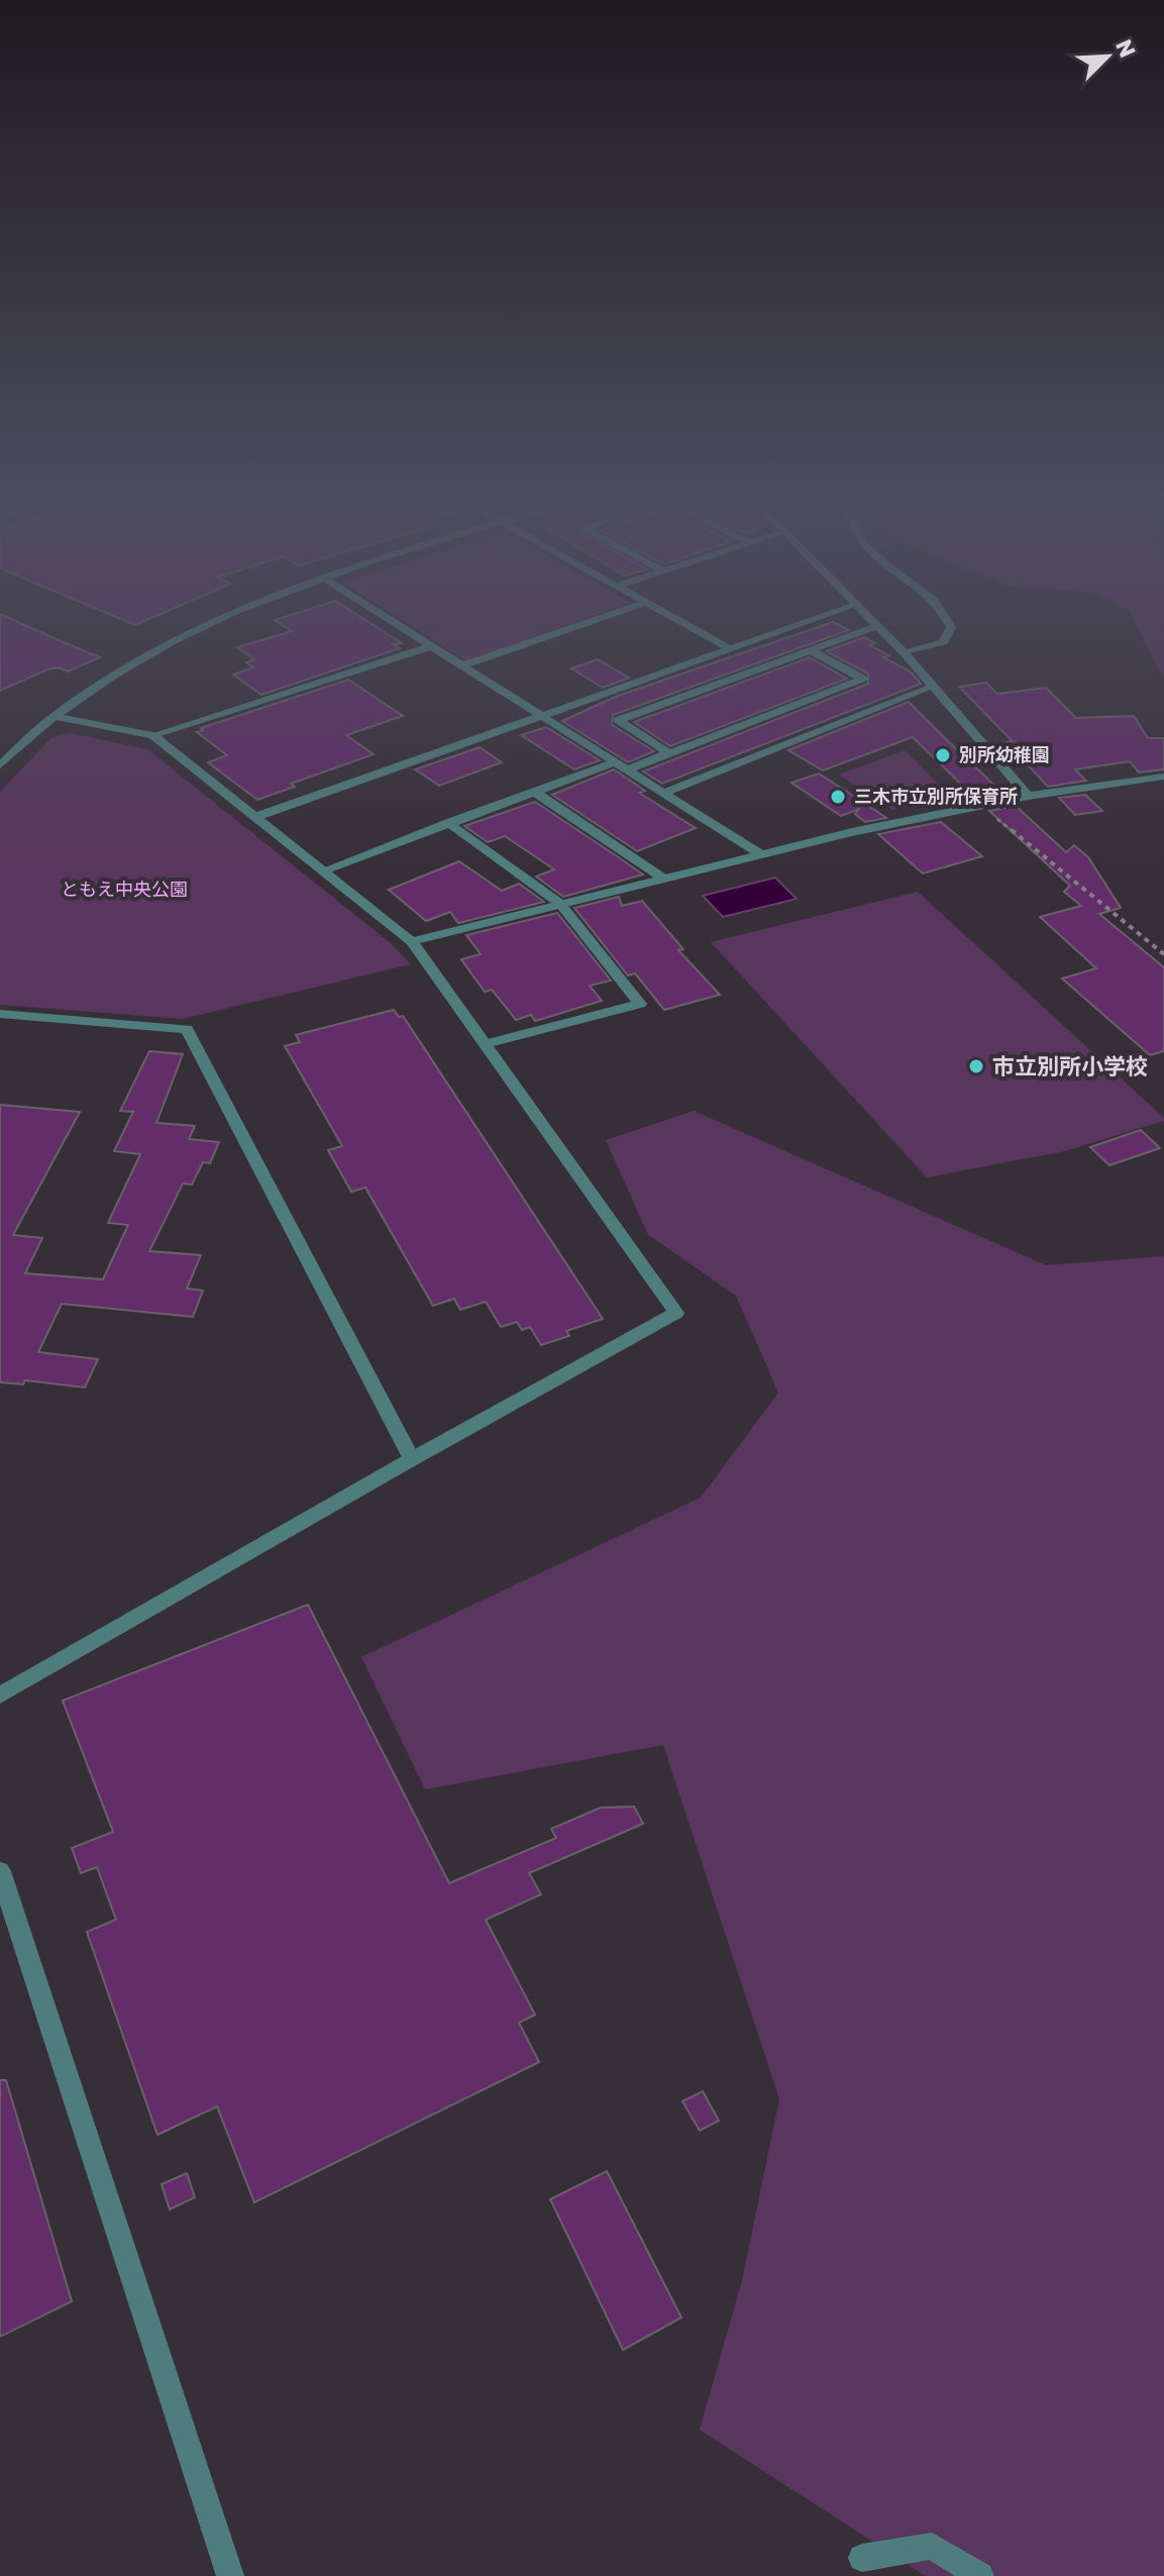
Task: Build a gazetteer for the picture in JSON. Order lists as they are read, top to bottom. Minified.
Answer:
{"parks":["ともえ中央公園"],"places":["別所幼稚園","三木市立別所保育所","市立別所小学校"],"north":"top right"}
